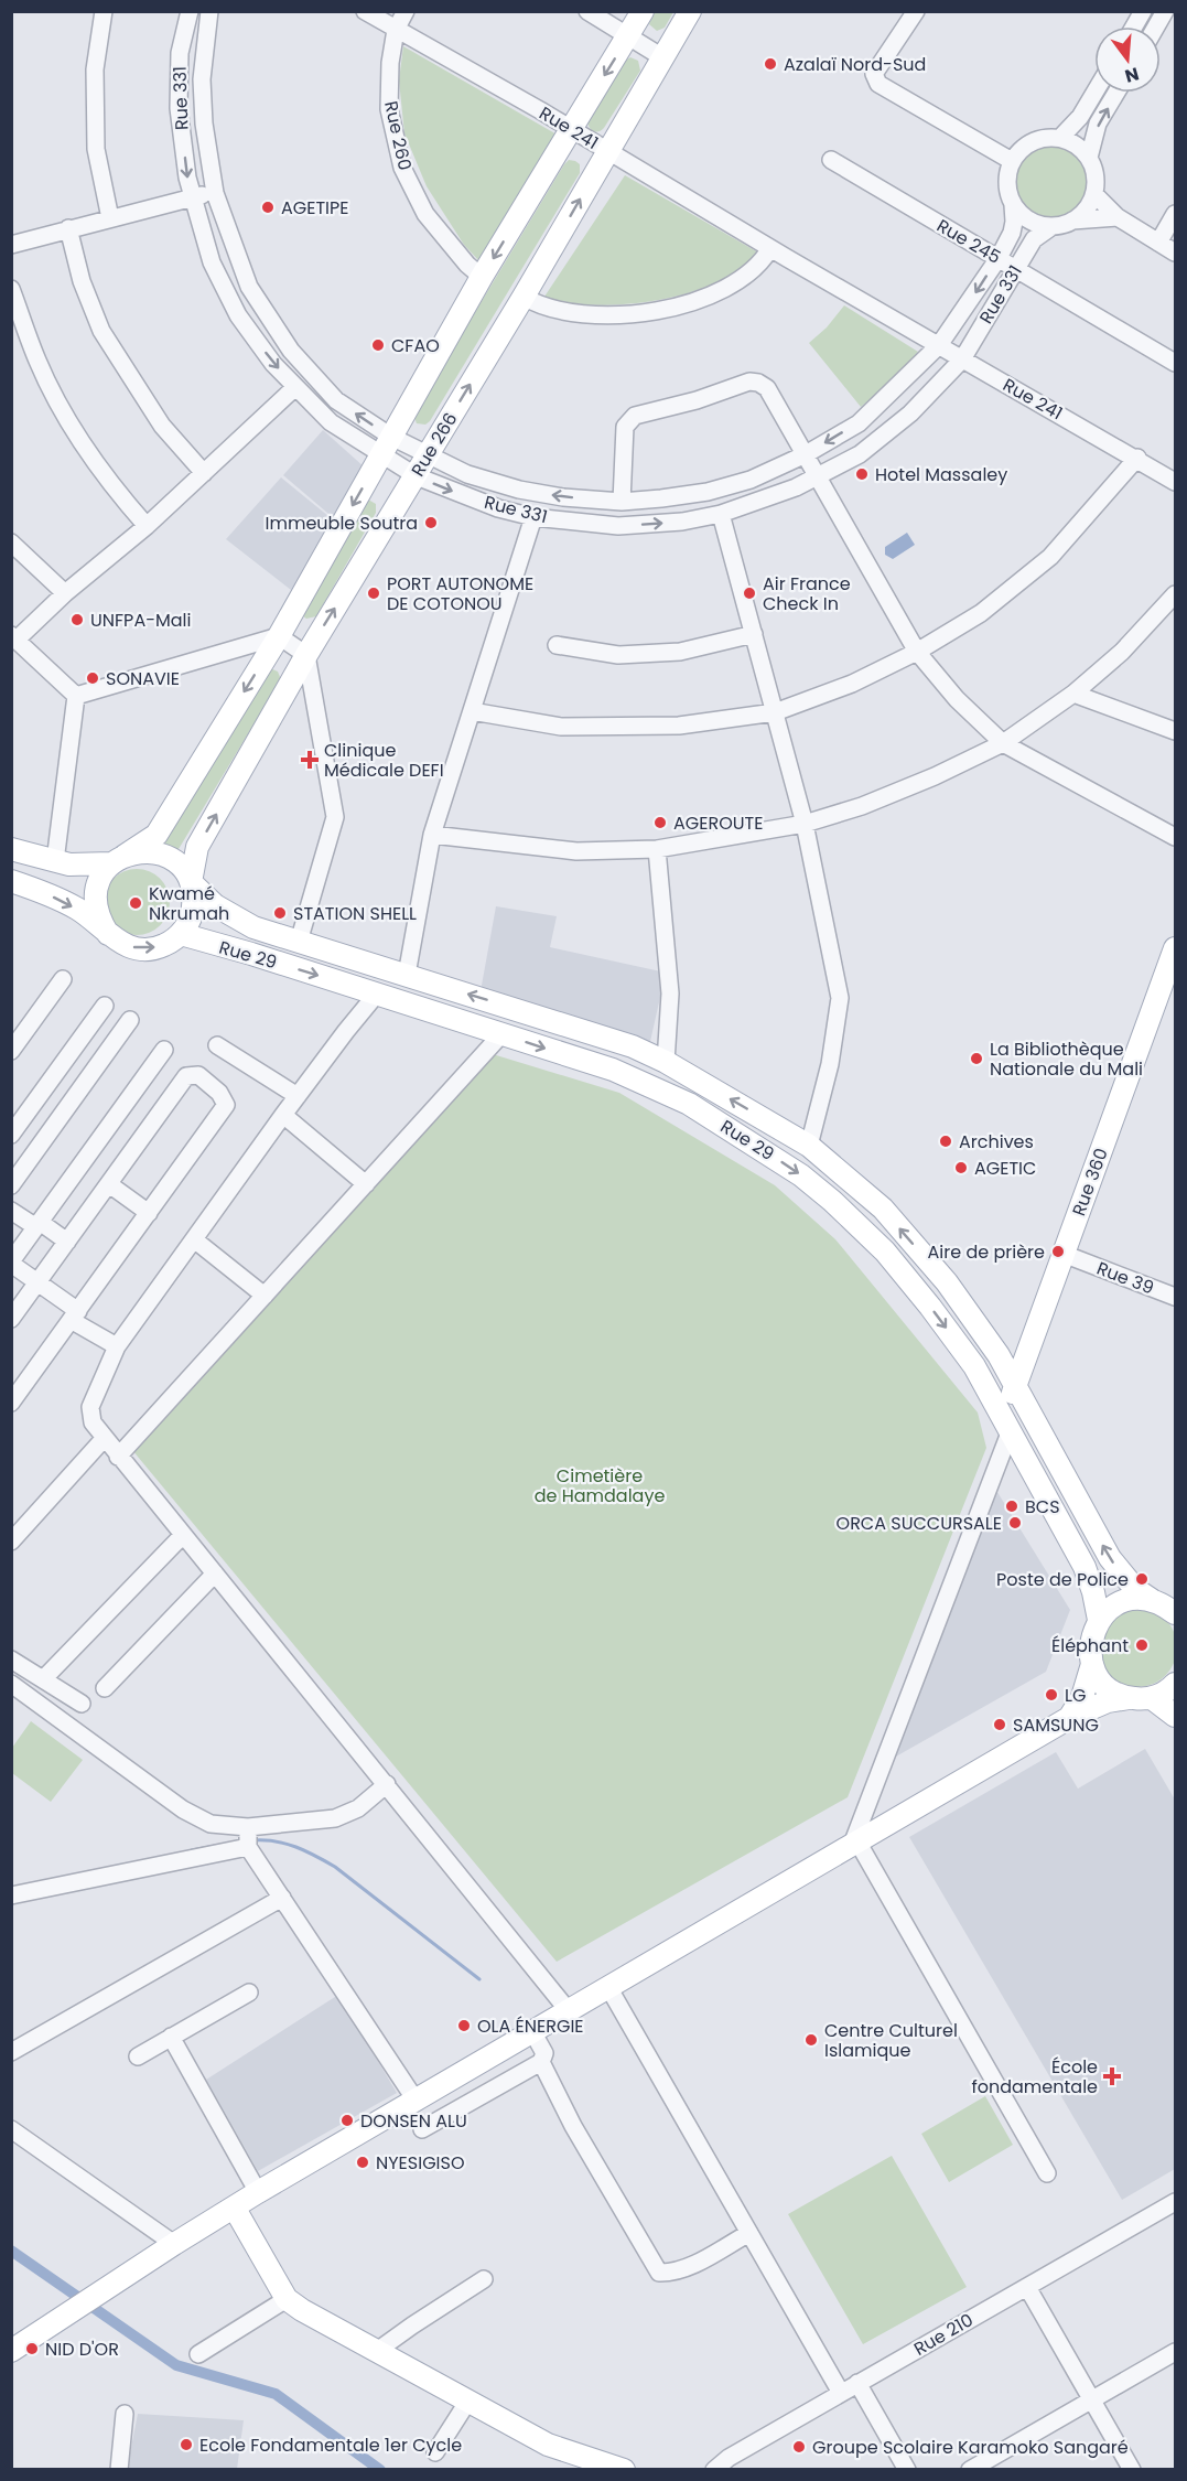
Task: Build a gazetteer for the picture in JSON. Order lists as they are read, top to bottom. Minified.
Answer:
{"streets":{"main road":["Rue 266","Rue 29","Rue 360"],"street":["Rue 331","Rue 241","Rue 260","Rue 245","Rue 39","Rue 210"]},"crossings":[["Rue 331","Rue 241"],["Rue 331","Rue 245"],["Rue 331","Rue 266"],["Rue 241","Rue 260"],["Rue 241","Rue 266"],["Rue 266","Rue 29"],["Rue 29","Rue 360"]],"parks":["Cimetière de Hamdalaye"],"places":{"other":["Azalaï Nord-Sud","AGETIPE","CFAO","Hotel Massaley","Immeuble Soutra","PORT AUTONOME DE COTONOU","Air France Check In","UNFPA-Mali","SONAVIE","AGEROUTE","Kwamé Nkrumah","STATION SHELL","La Bibliothèque Nationale du Mali","Archives","AGETIC","Aire de prière","BCS","ORCA SUCCURSALE","Poste de Police","Éléphant","LG","SAMSUNG","OLA ÉNERGIE","Centre Culturel Islamique","DONSEN ALU","NYESIGISO","NID D'OR","Ecole Fondamentale 1er Cycle","Groupe Scolaire Karamoko Sangaré"],"health":["Clinique Médicale DEFI","École fondamentale"]},"north":"bottom"}
